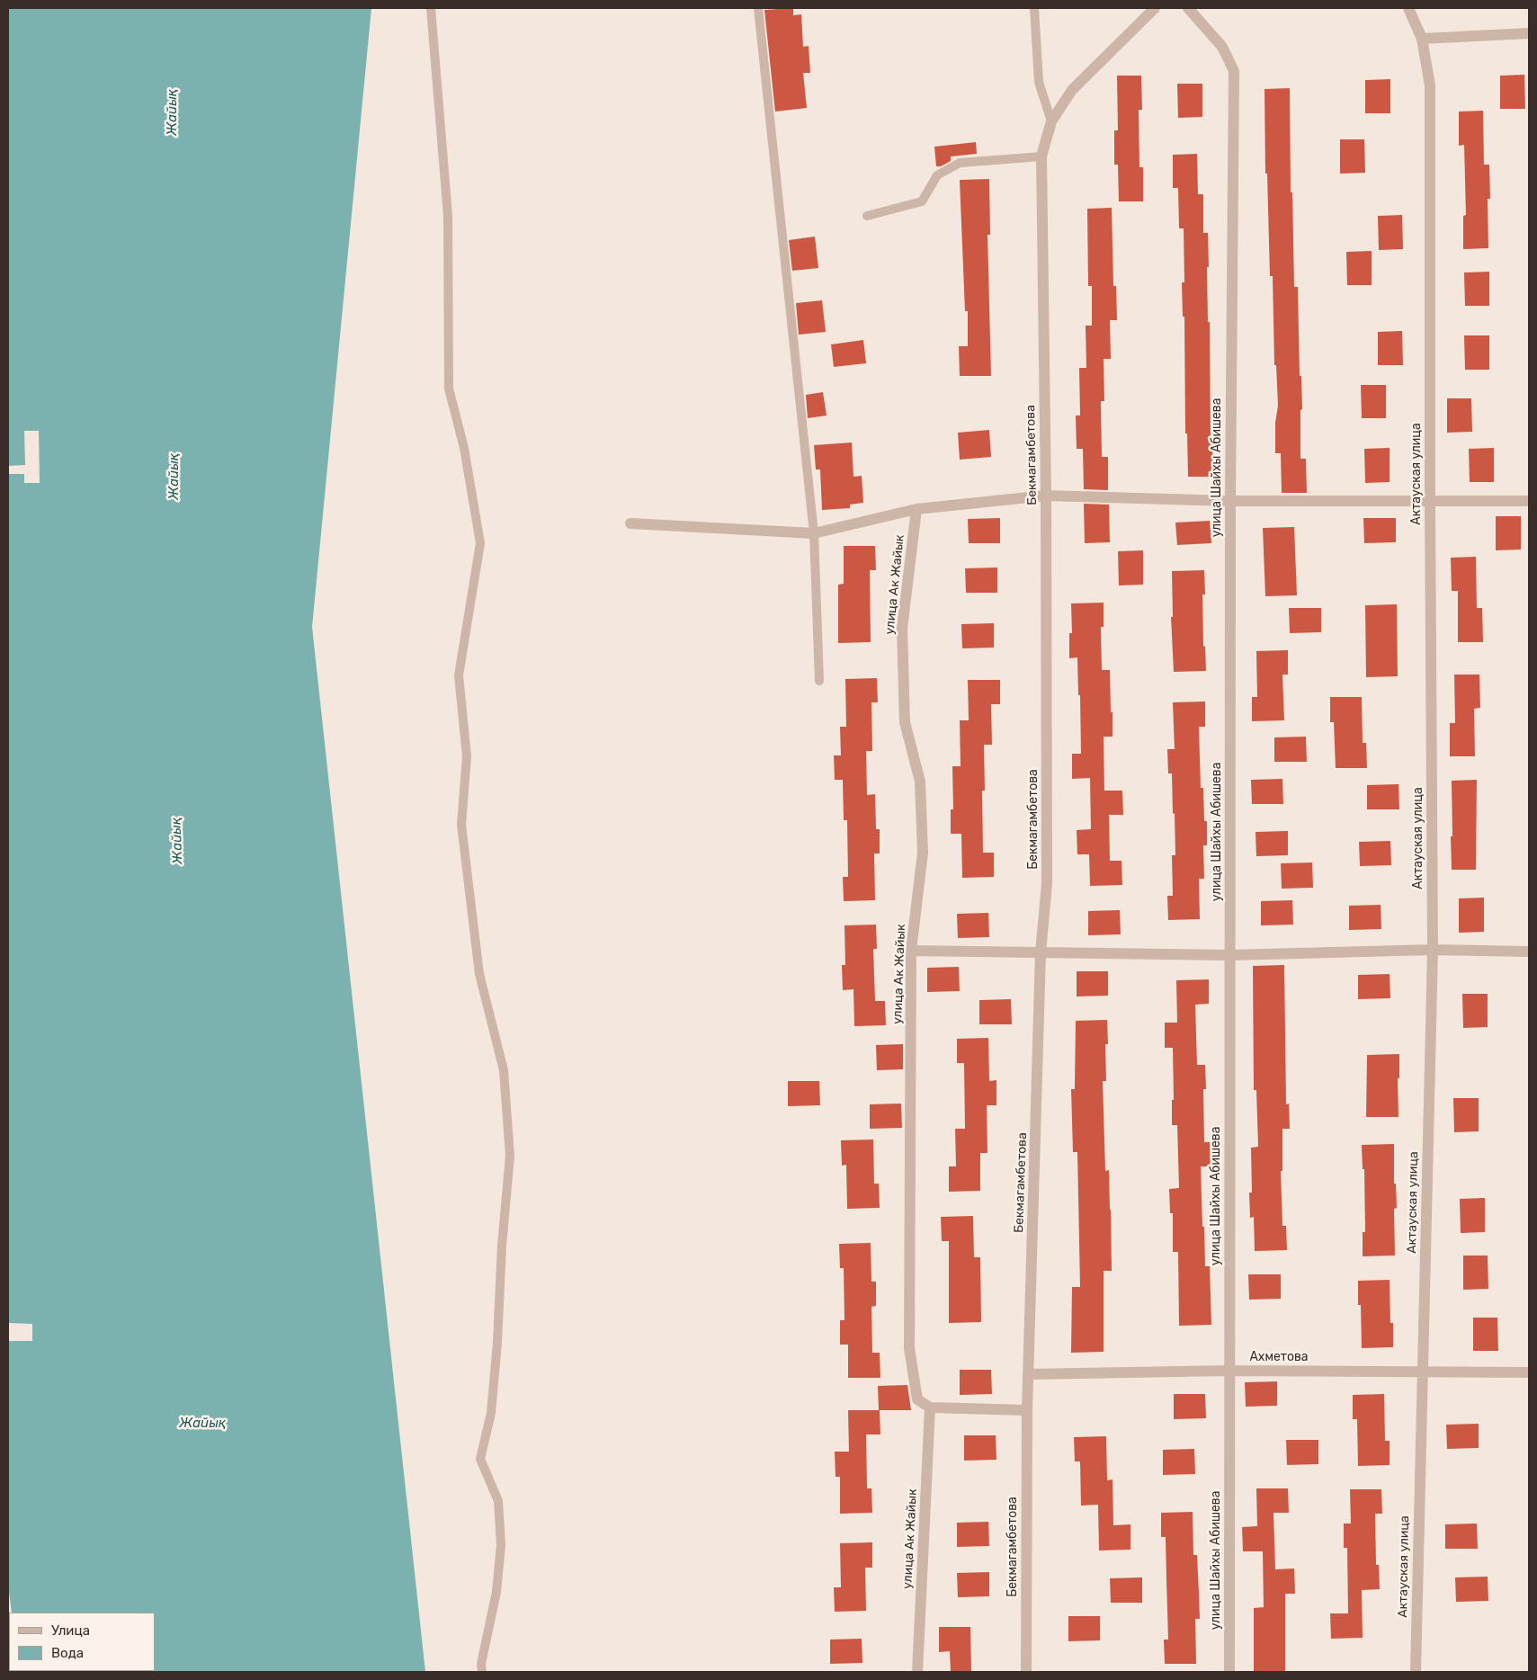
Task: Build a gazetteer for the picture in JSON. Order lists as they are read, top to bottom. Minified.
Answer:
{"streets":{"street":["Бекмагамбетова","улица Шайхы Абишева","Актауская улица","улица Ак Жайык","Ахметова"]},"crossings":[["Бекмагамбетова","Ахметова"],["улица Шайхы Абишева","Ахметова"],["Актауская улица","Ахметова"]],"water":["Жайық"],"legend":["Улица","Вода"]}
